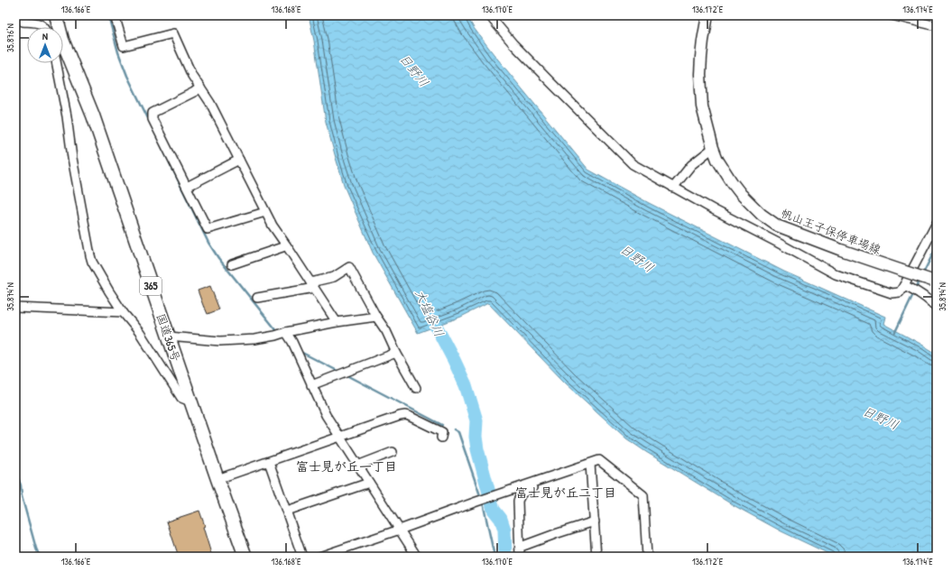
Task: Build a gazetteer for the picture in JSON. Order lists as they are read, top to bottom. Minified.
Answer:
{"streets":{"highway":["365","国道365号"],"main road":["帆山王子保停車場線"]},"districts":["富士見が丘一丁目","富士見が丘二丁目"],"water":["日野川","大塩谷川"],"north":"top","coordinates":["136.166°E","136.168°E","136.170°E","136.172°E","136.174°E","35.876°N","35.874°N"]}
